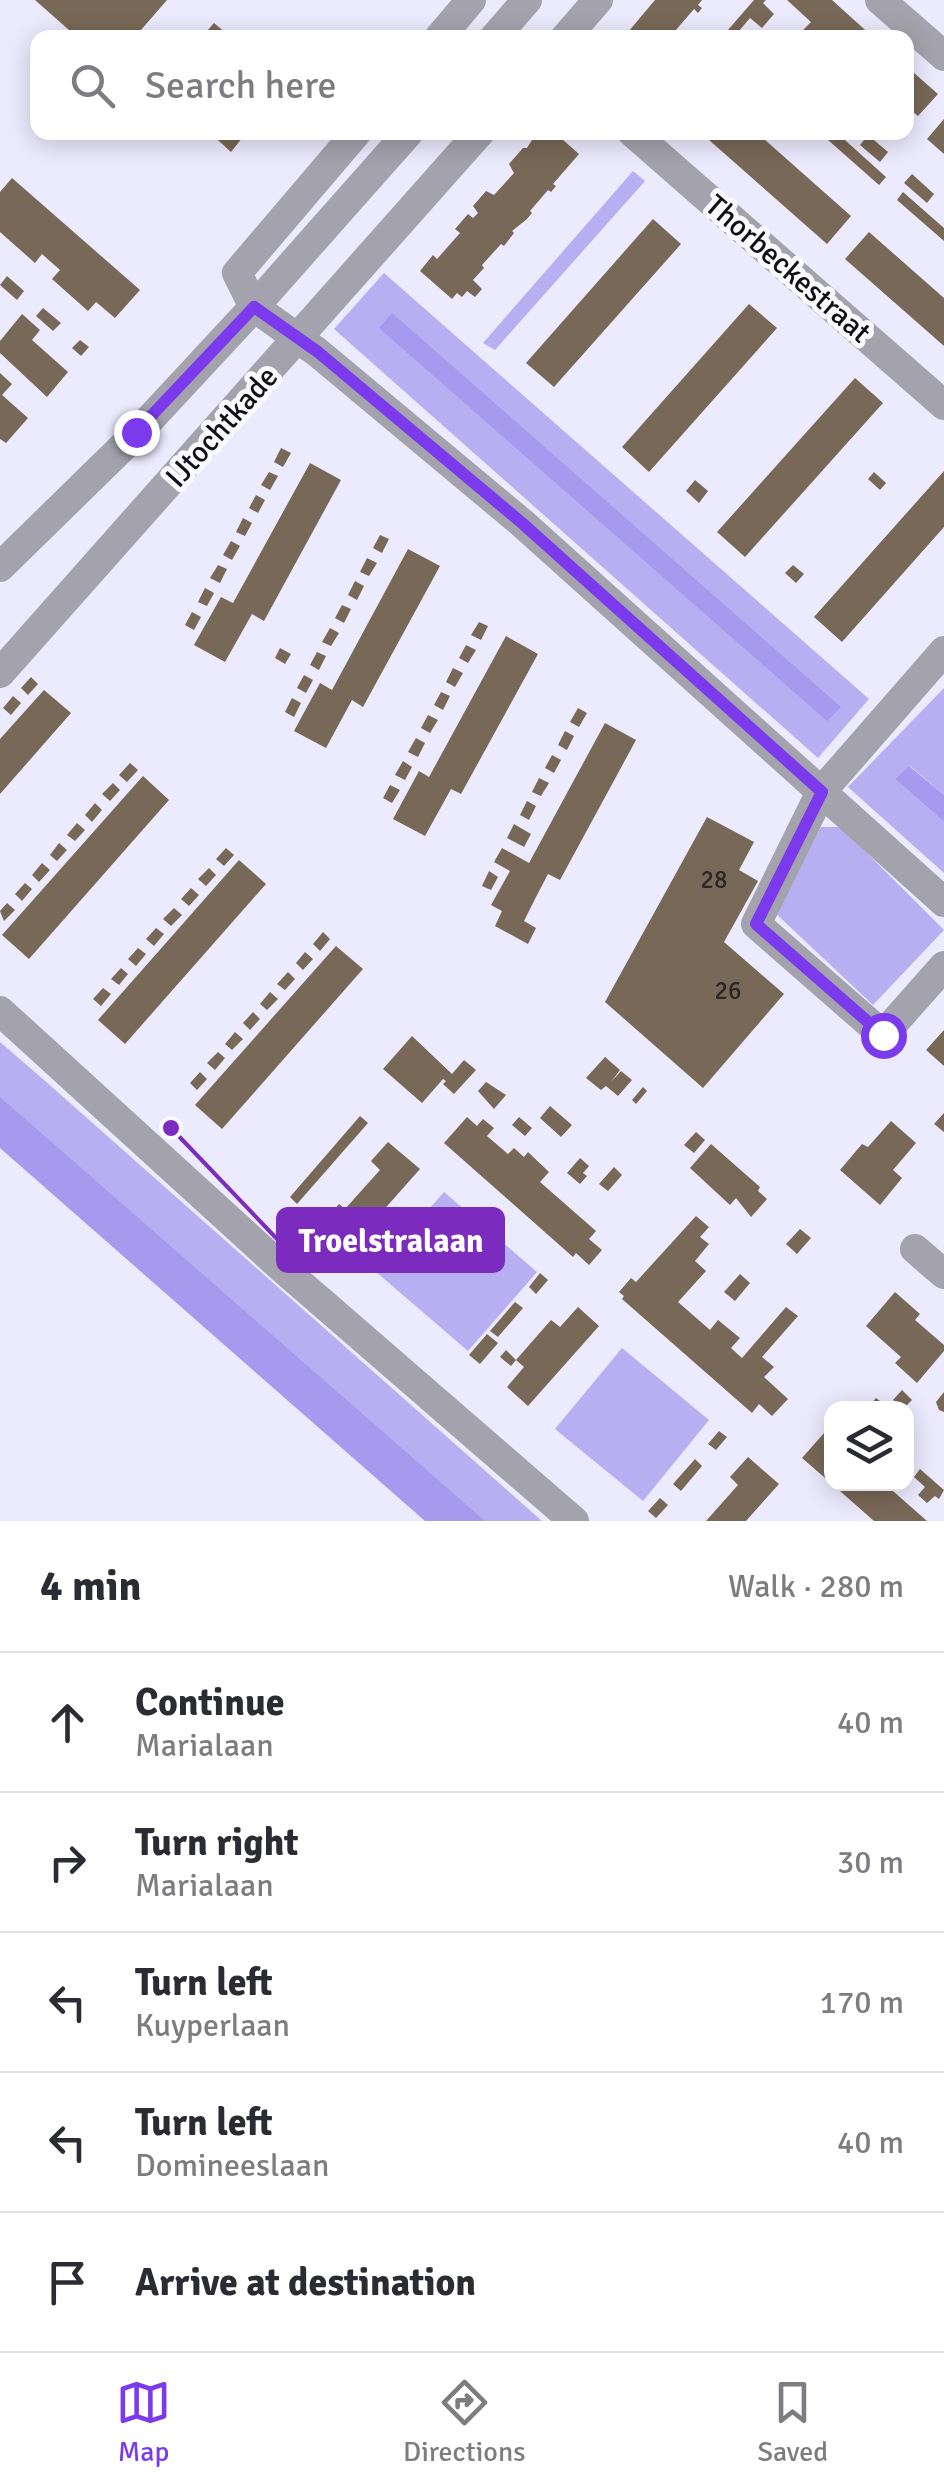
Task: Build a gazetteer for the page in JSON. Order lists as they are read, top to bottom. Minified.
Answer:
{"streets":{"street":["Thorbeckestraat","IJtochtkade"]},"places":["Troelstralaan"],"house_numbers":["28","26"],"page":{"search":"Search here","heading":["4 min","Walk · 280 m"],"list":[["Continue","Marialaan","40 m"],["Turn right","Marialaan","30 m"],["Turn left","Kuyperlaan","170 m"],["Turn left","Domineeslaan","40 m"],"Arrive at destination"],"nav":["Map","Directions","Saved"]}}
